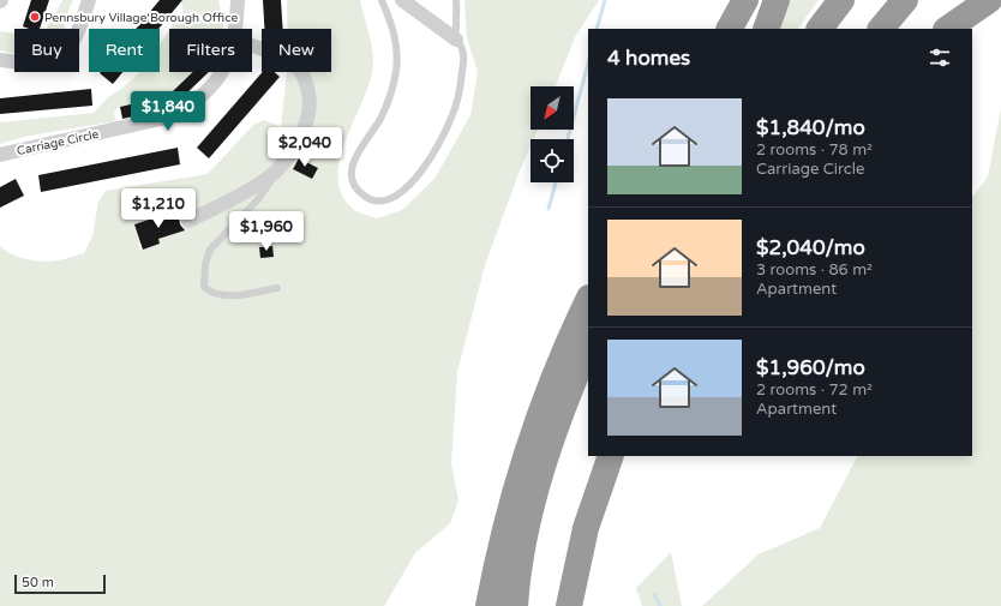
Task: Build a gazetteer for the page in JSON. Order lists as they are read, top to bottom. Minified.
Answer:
{"streets":{"street":["Carriage Circle"]},"places":["Pennsbury Village Borough Office"],"scale_bar":"50 m","north":"bottom left","page":{"chip":["Buy","Rent","Filters","New"],"heading":"4 homes","list":[{"name":"$1,840/mo","note":"2 rooms · 78 m² · Carriage Circle"},{"name":"$2,040/mo","note":"3 rooms · 86 m² · Apartment"},{"name":"$1,960/mo","note":"2 rooms · 72 m² · Apartment"}],"price":["$1,840","$2,040","$1,210","$1,960"],"scale":"50 m"}}
